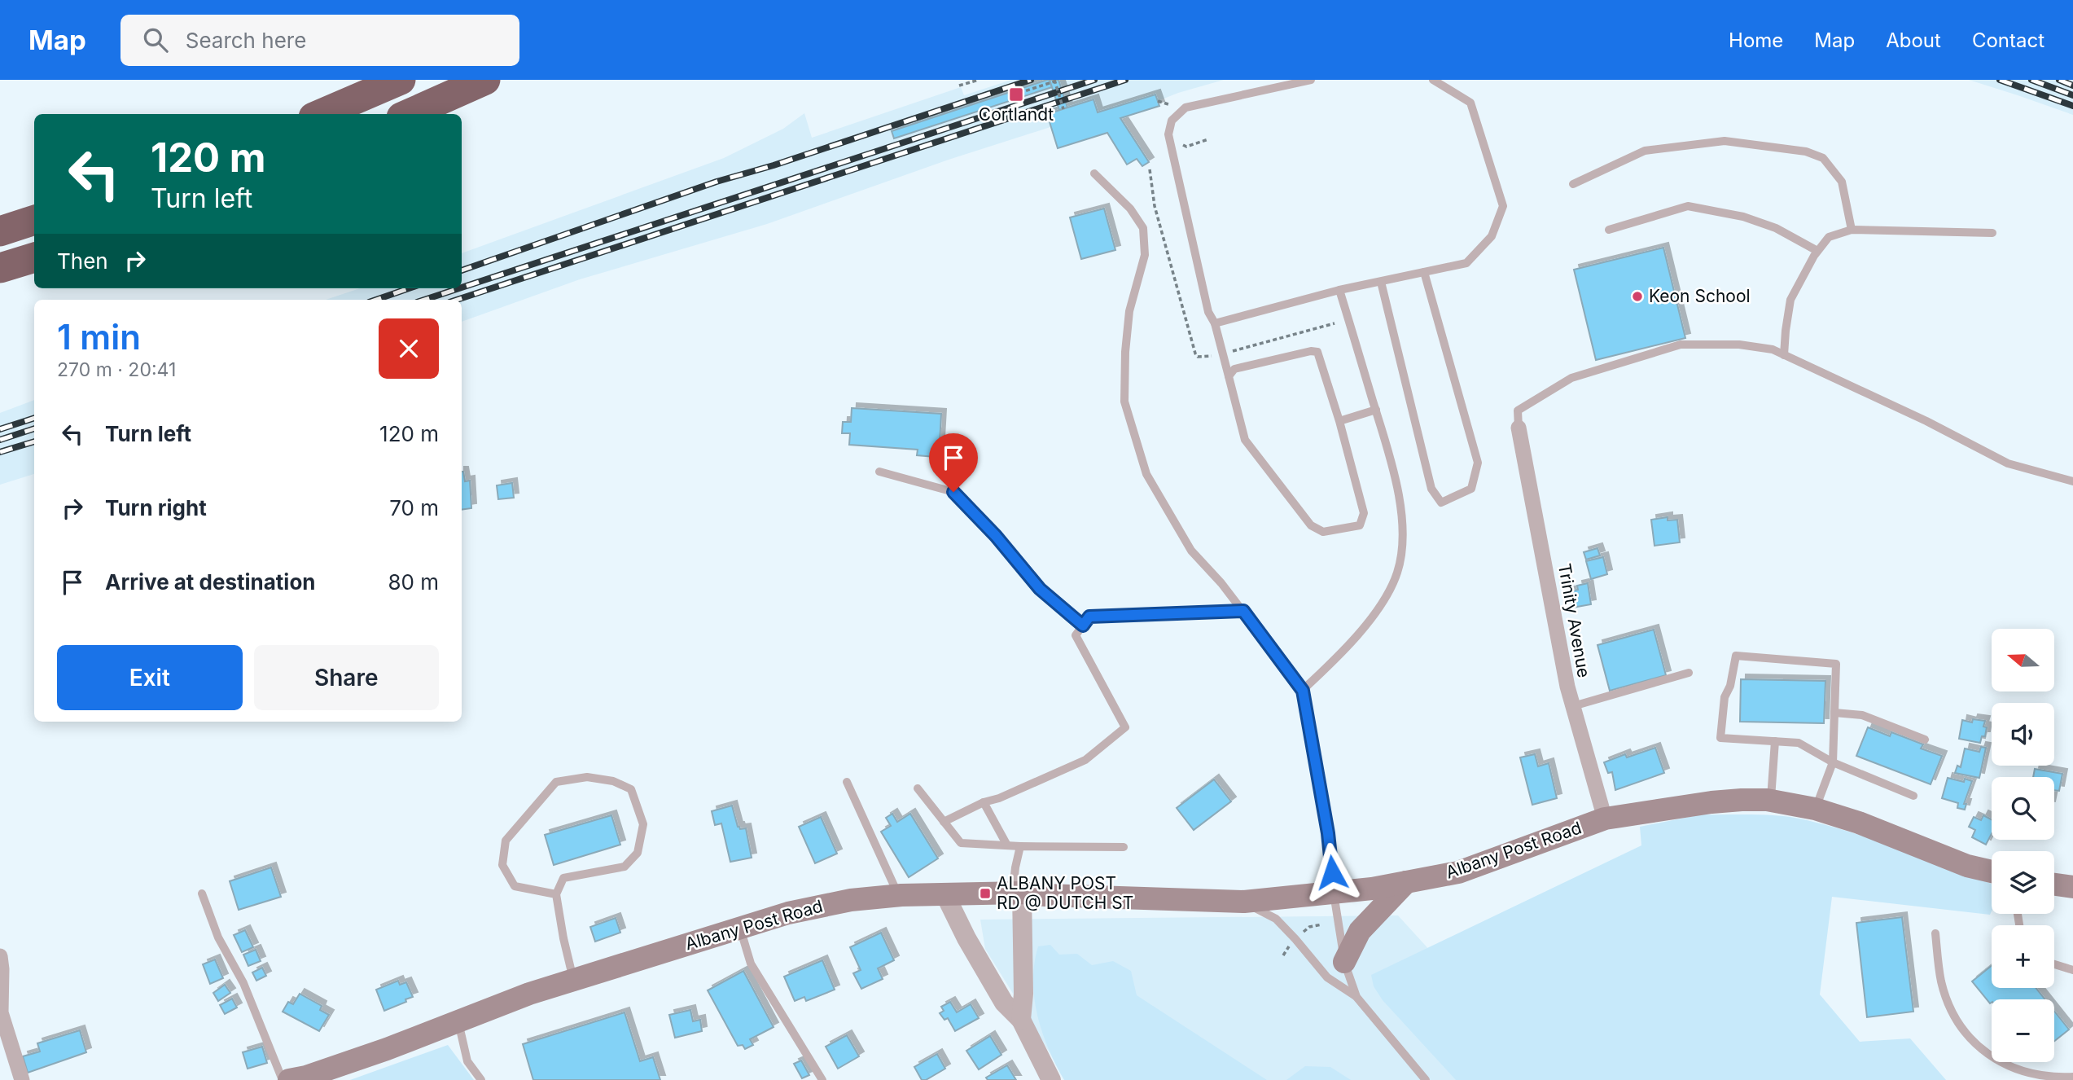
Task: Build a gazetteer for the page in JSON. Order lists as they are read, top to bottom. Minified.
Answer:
{"streets":{"main road":["Albany Post Road"],"street":["Trinity Avenue"]},"crossings":[["Trinity Avenue","Albany Post Road"]],"places":{"transit":["Cortlandt","ALBANY POST RD @ DUTCH ST"],"other":["Keon School"]},"north":"left","page":{"header":"Map","search":"Search here","nav":["Home","Map","About","Contact"],"turn":["120 m","Turn left"],"then":"Then","heading":["1 min","270 m · 20:41"],"list":[{"name":"Turn left","value":"120 m"},{"name":"Turn right","value":"70 m"},{"name":"Arrive at destination","value":"80 m"}],"map_buttons":["+","−"],"buttons":["Exit","Share"]}}
